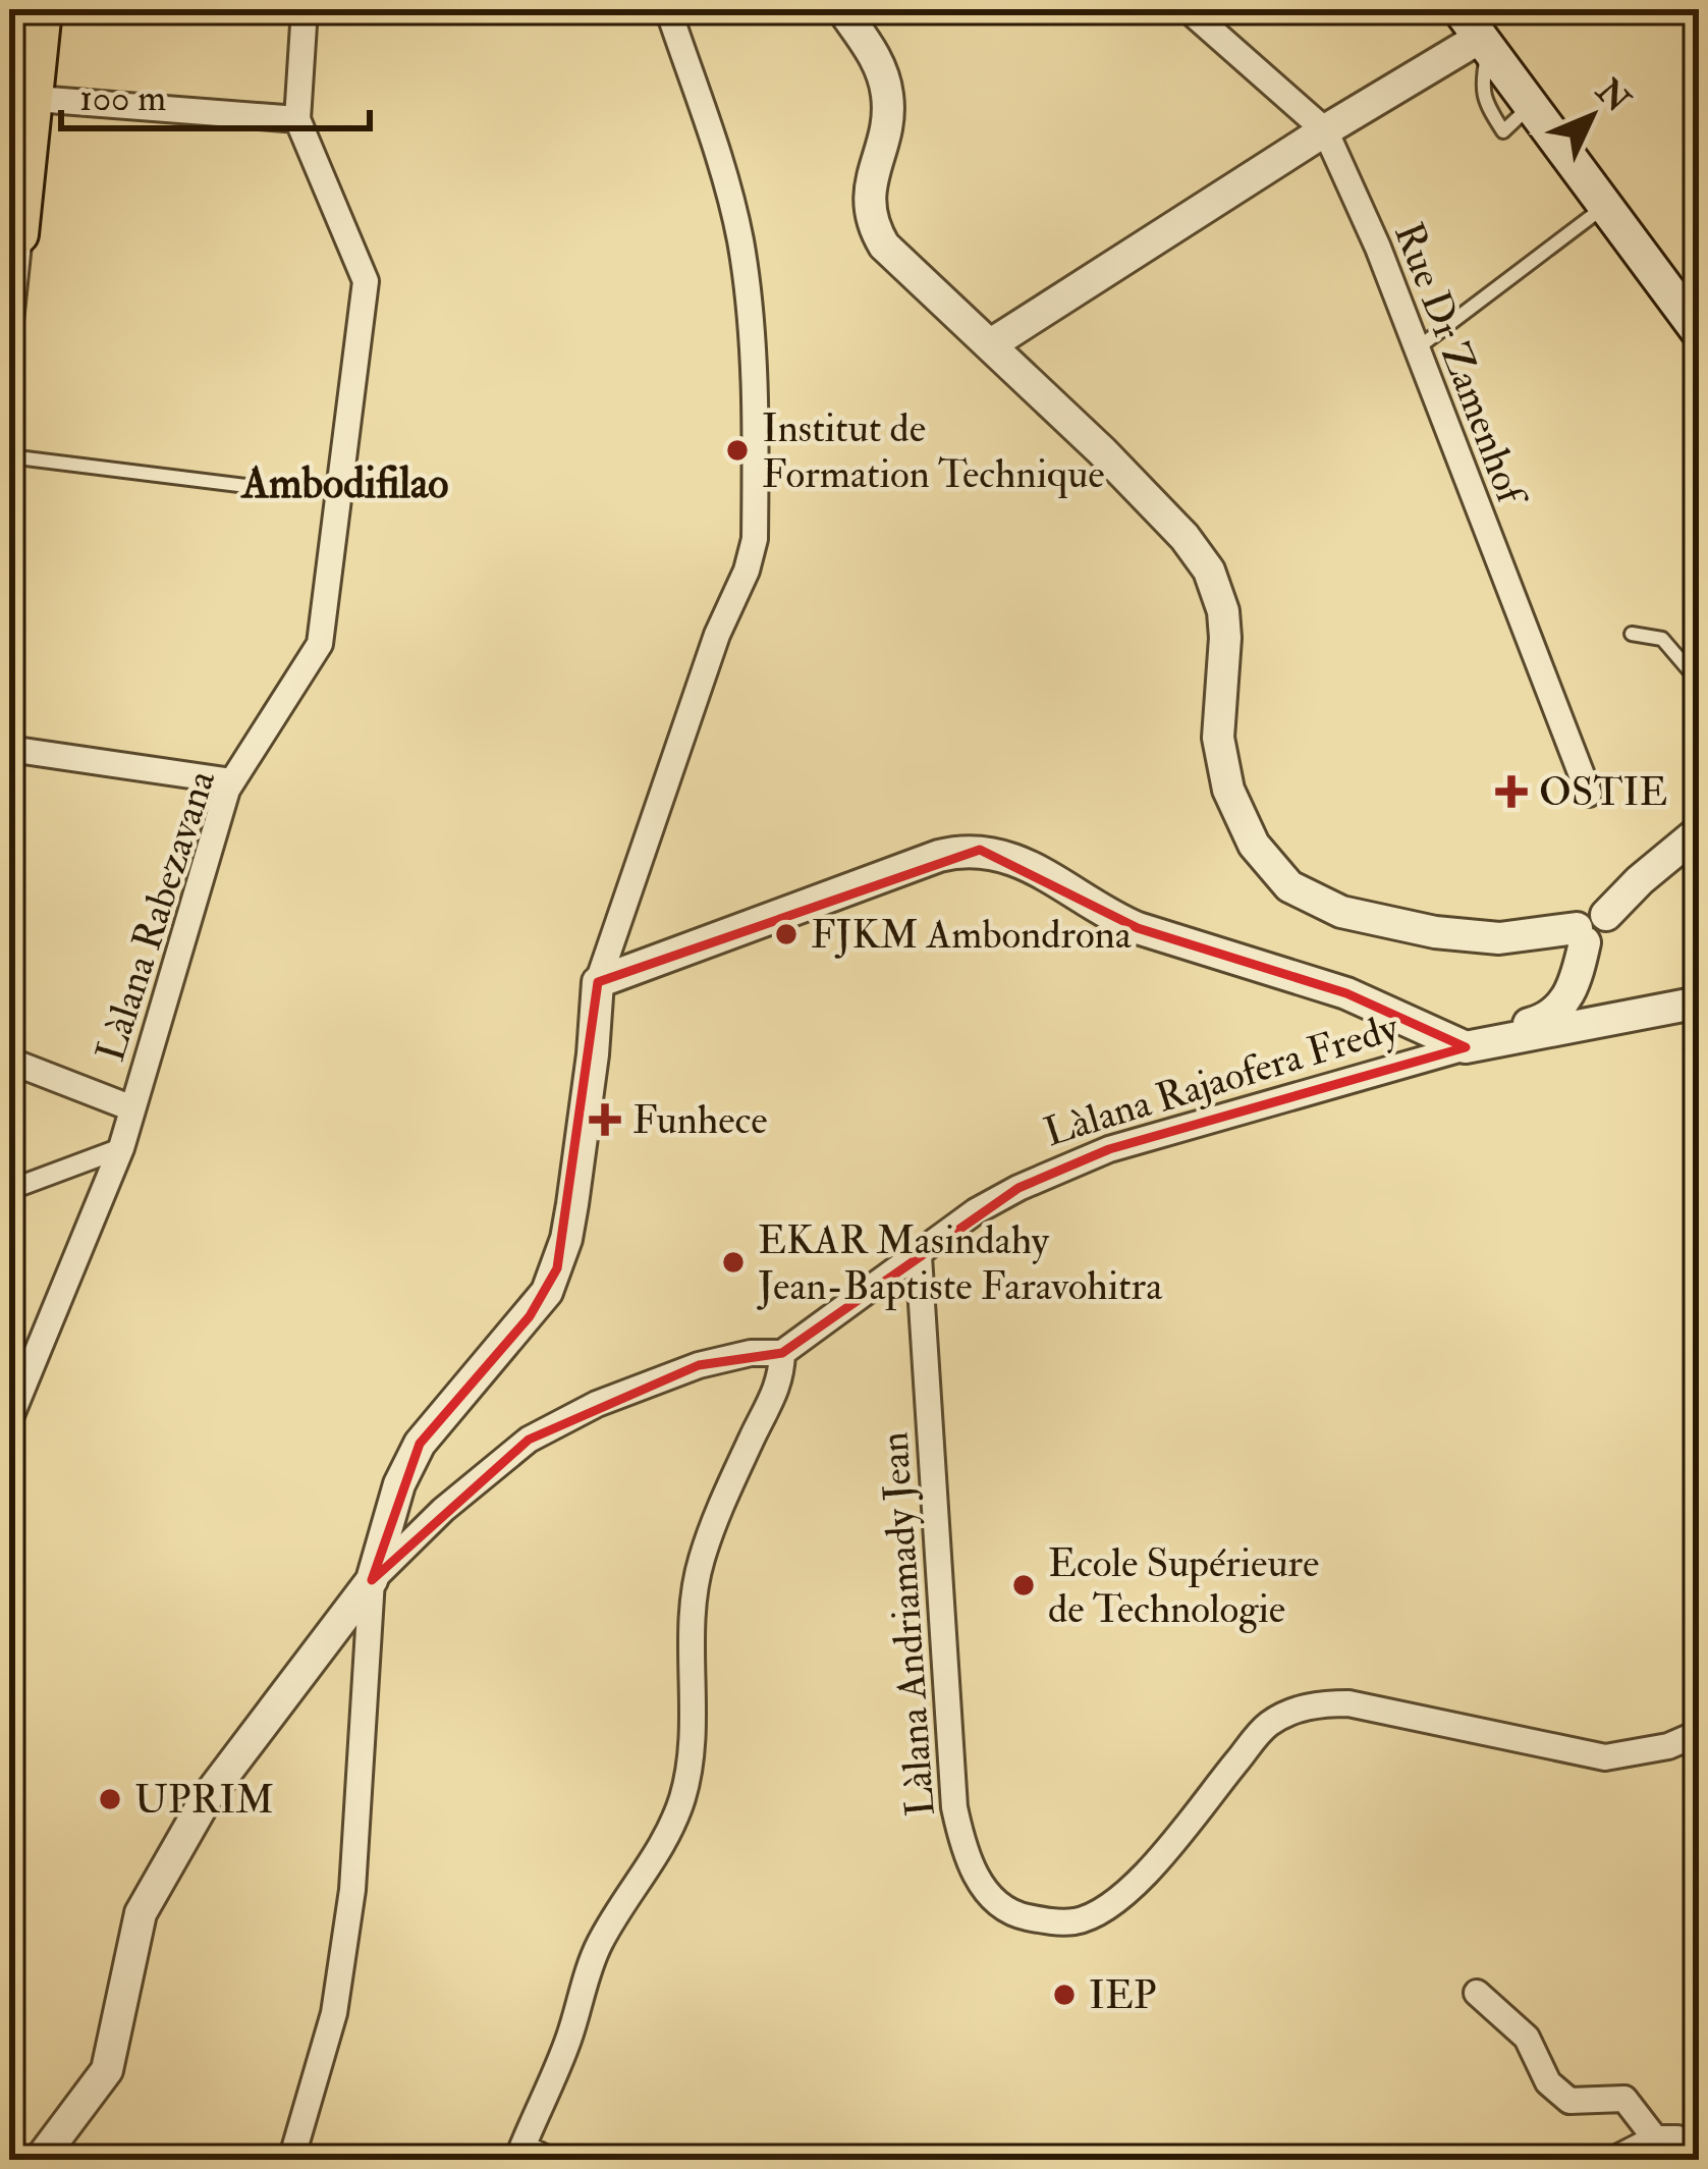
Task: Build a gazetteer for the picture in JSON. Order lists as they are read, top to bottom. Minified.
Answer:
{"streets":{"street":["Rue Dr Zamenhof","Làlana Rabezavana","Làlana Rajaofera Fredy","Làlana Andriamady Jean"]},"crossings":[["Làlana Rajaofera Fredy","Làlana Andriamady Jean"]],"districts":["Ambodifilao"],"places":{"other":["Institut de Formation Technique","FJKM Ambondrona","EKAR Masindahy Jean-Baptiste Faravohitra","Ecole Supérieure de Technologie","UPRIM","IEP"],"health":["OSTIE","Funhece"]},"scale_bar":"100 m","north":"top right"}
